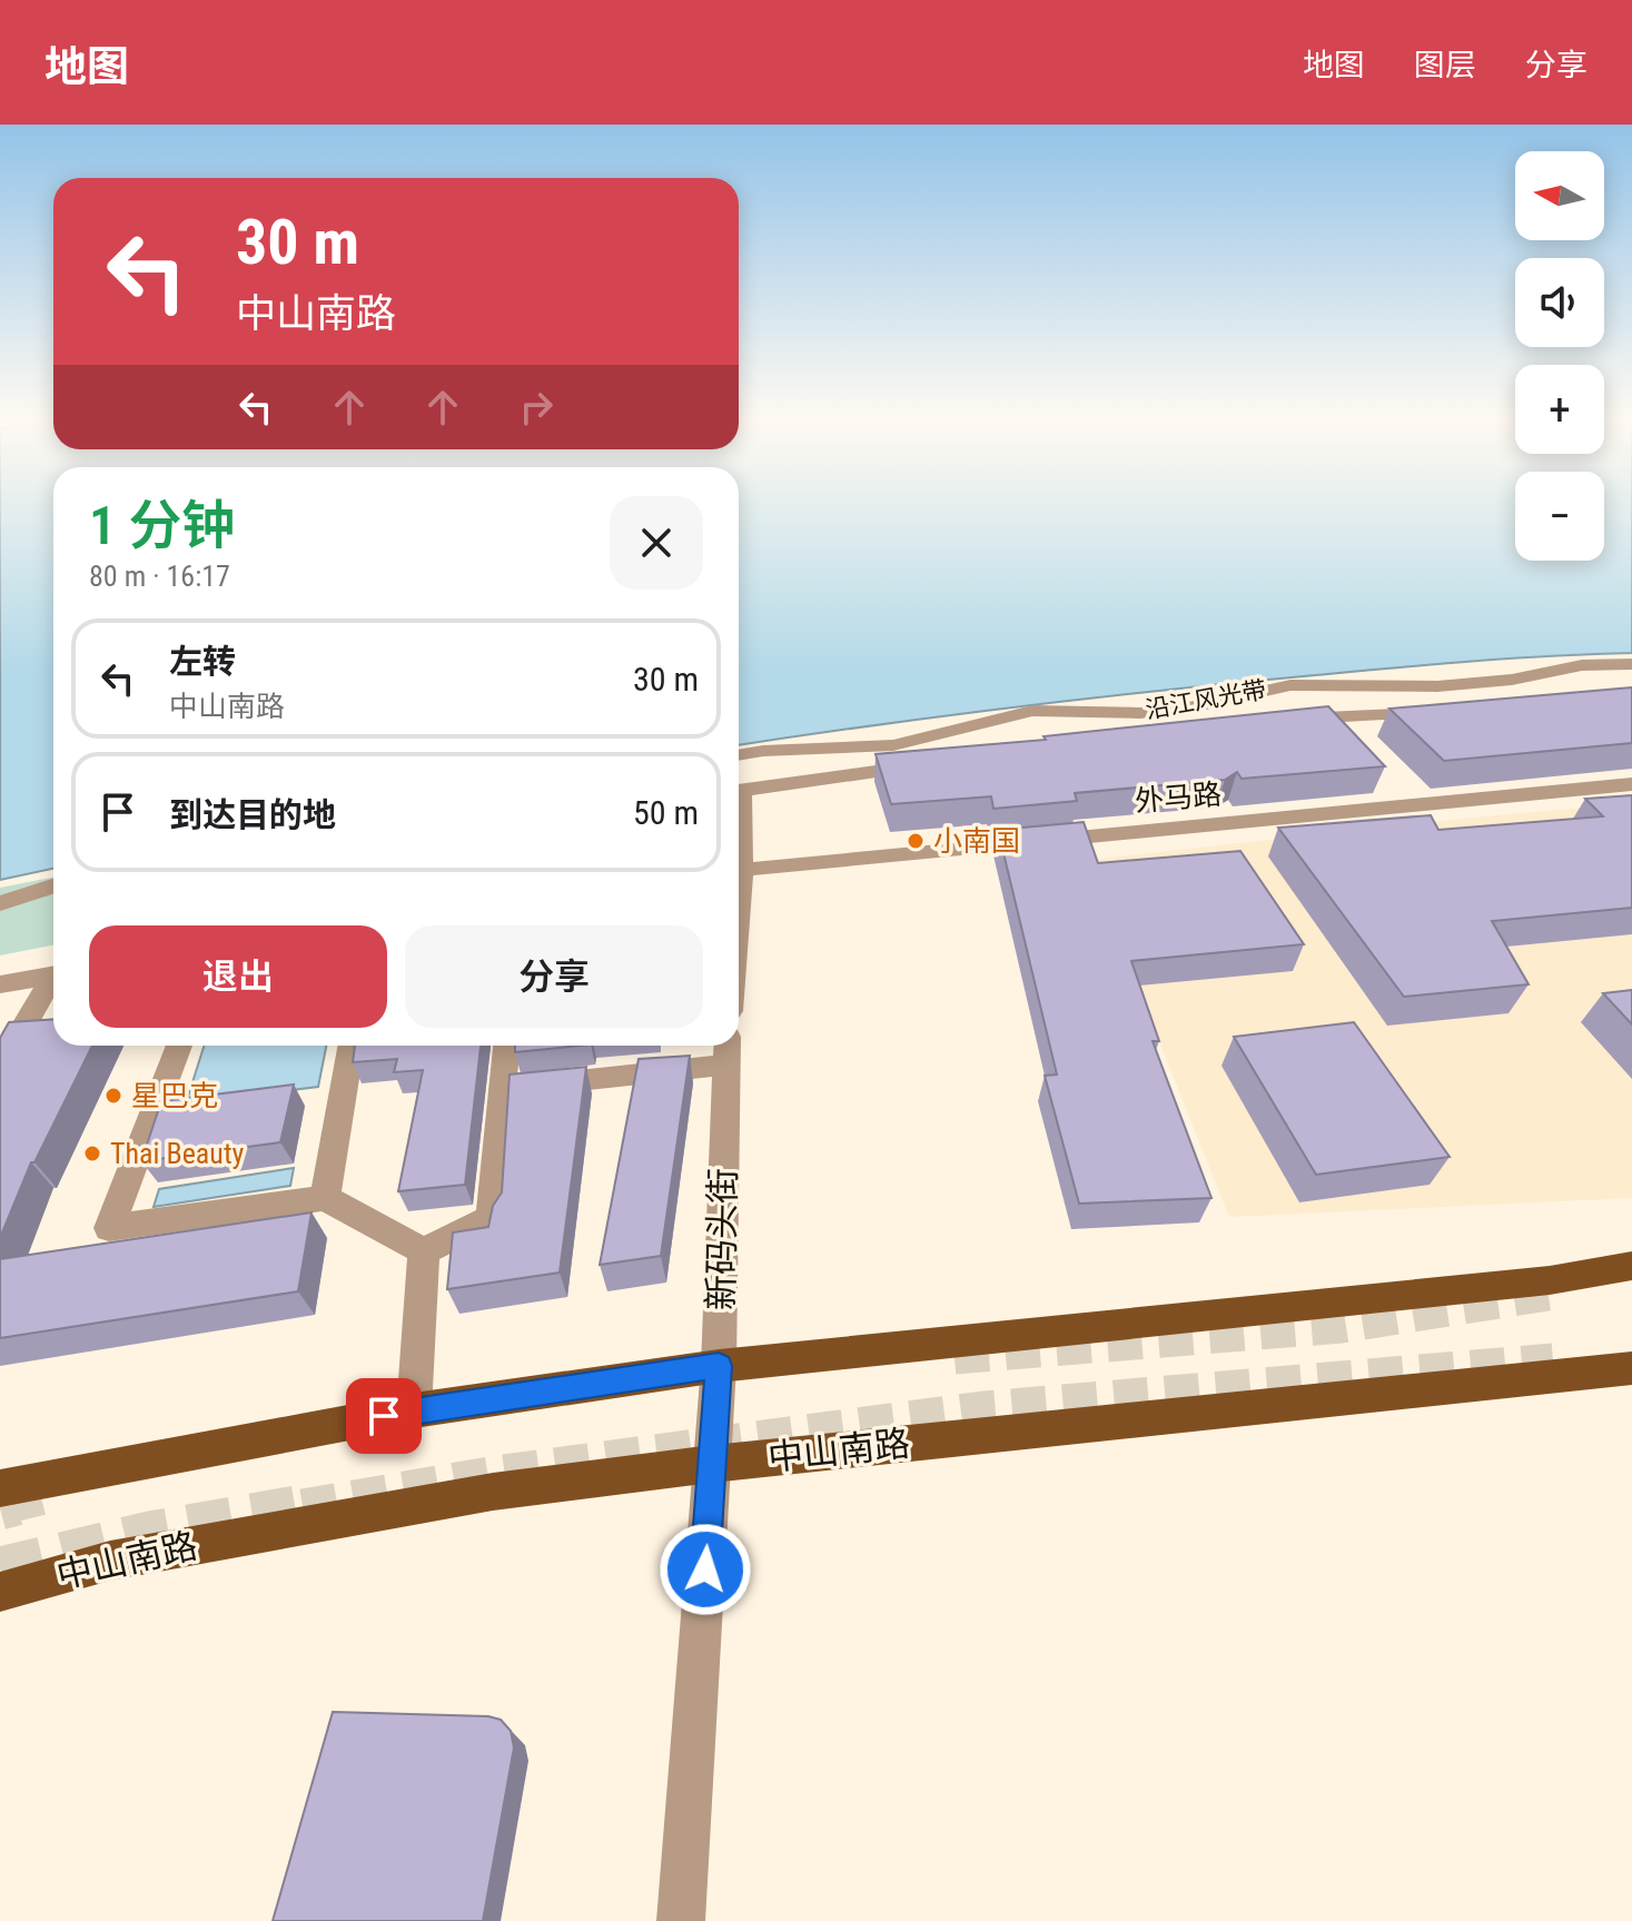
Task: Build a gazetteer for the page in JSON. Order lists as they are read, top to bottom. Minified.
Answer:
{"streets":{"main road":["中山南路"],"street":["沿江风光带","外马路","新码头街"]},"crossings":[["新码头街","中山南路"]],"places":["小南国","星巴克","Thai Beauty"],"north":"left","page":{"header":"地图","nav":["地图","图层","分享"],"map_buttons":["+","−"],"turn":["30 m","中山南路"],"heading":["1 分钟","80 m · 16:17"],"list":[{"name":"左转","note":"中山南路","value":"30 m"},{"name":"到达目的地","value":"50 m"}],"buttons":["退出","分享"]}}
